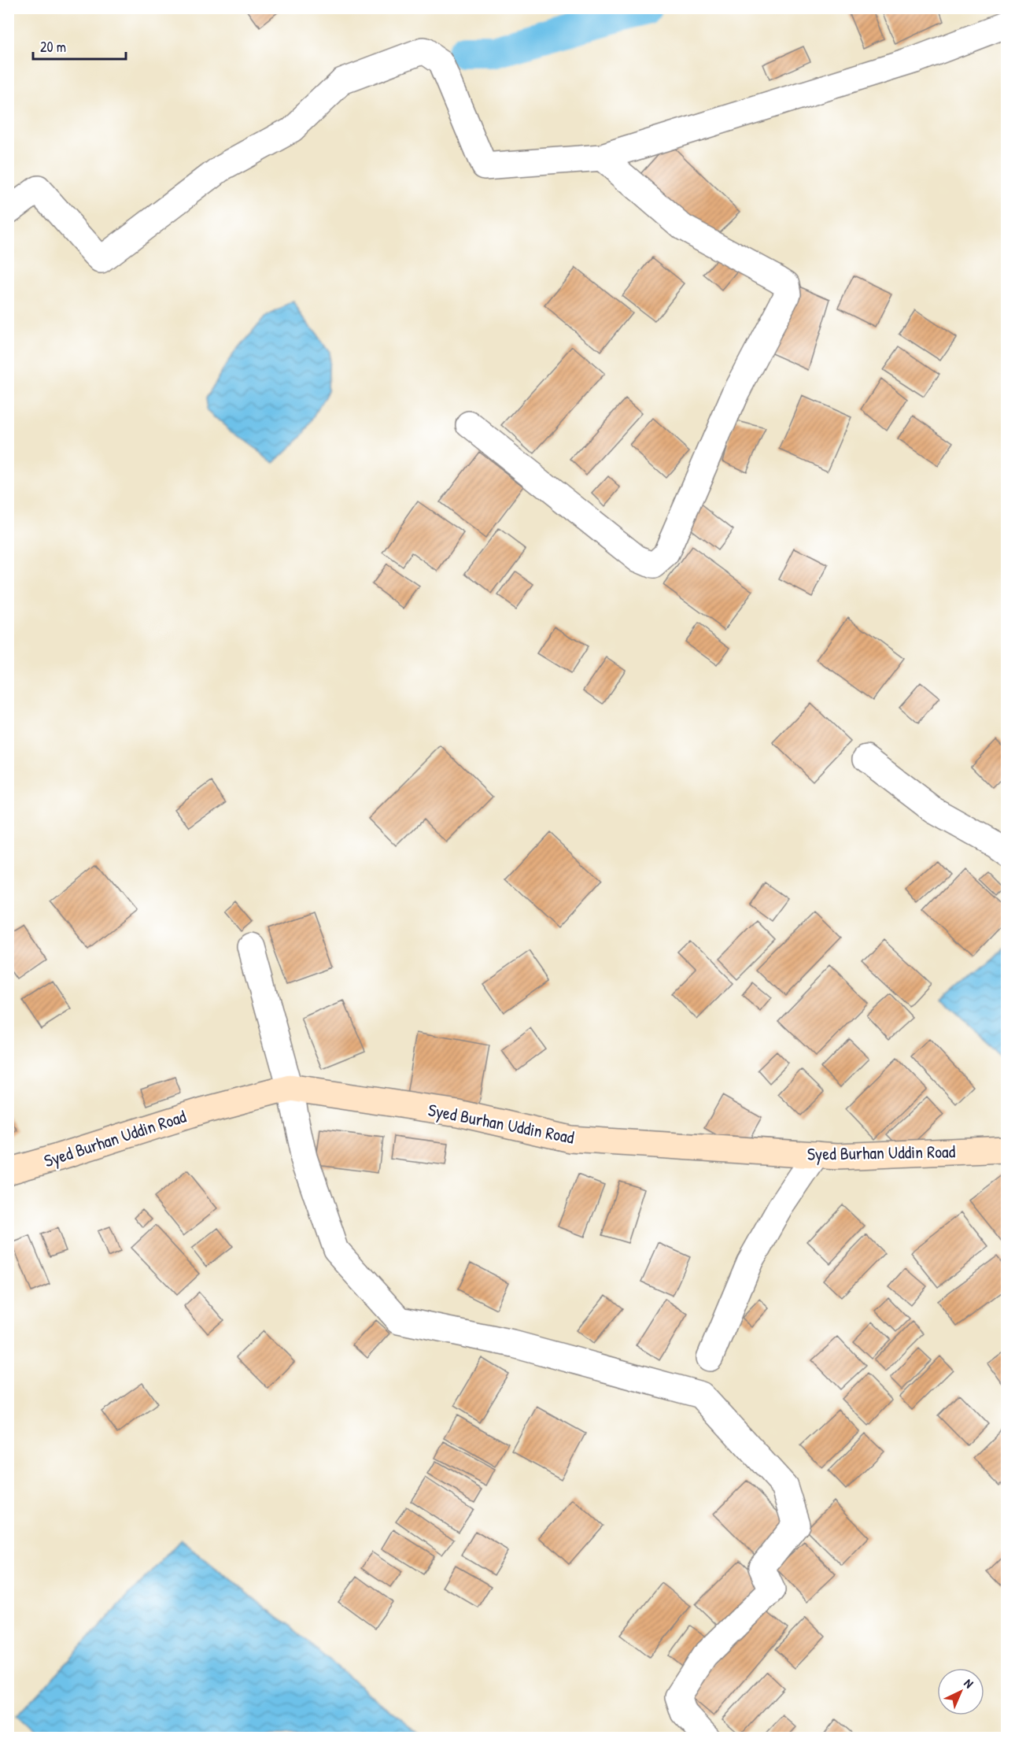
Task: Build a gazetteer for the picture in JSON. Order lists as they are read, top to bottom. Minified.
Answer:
{"streets":{"street":["Syed Burhan Uddin Road"]},"scale_bar":"20 m","north":"top right"}
